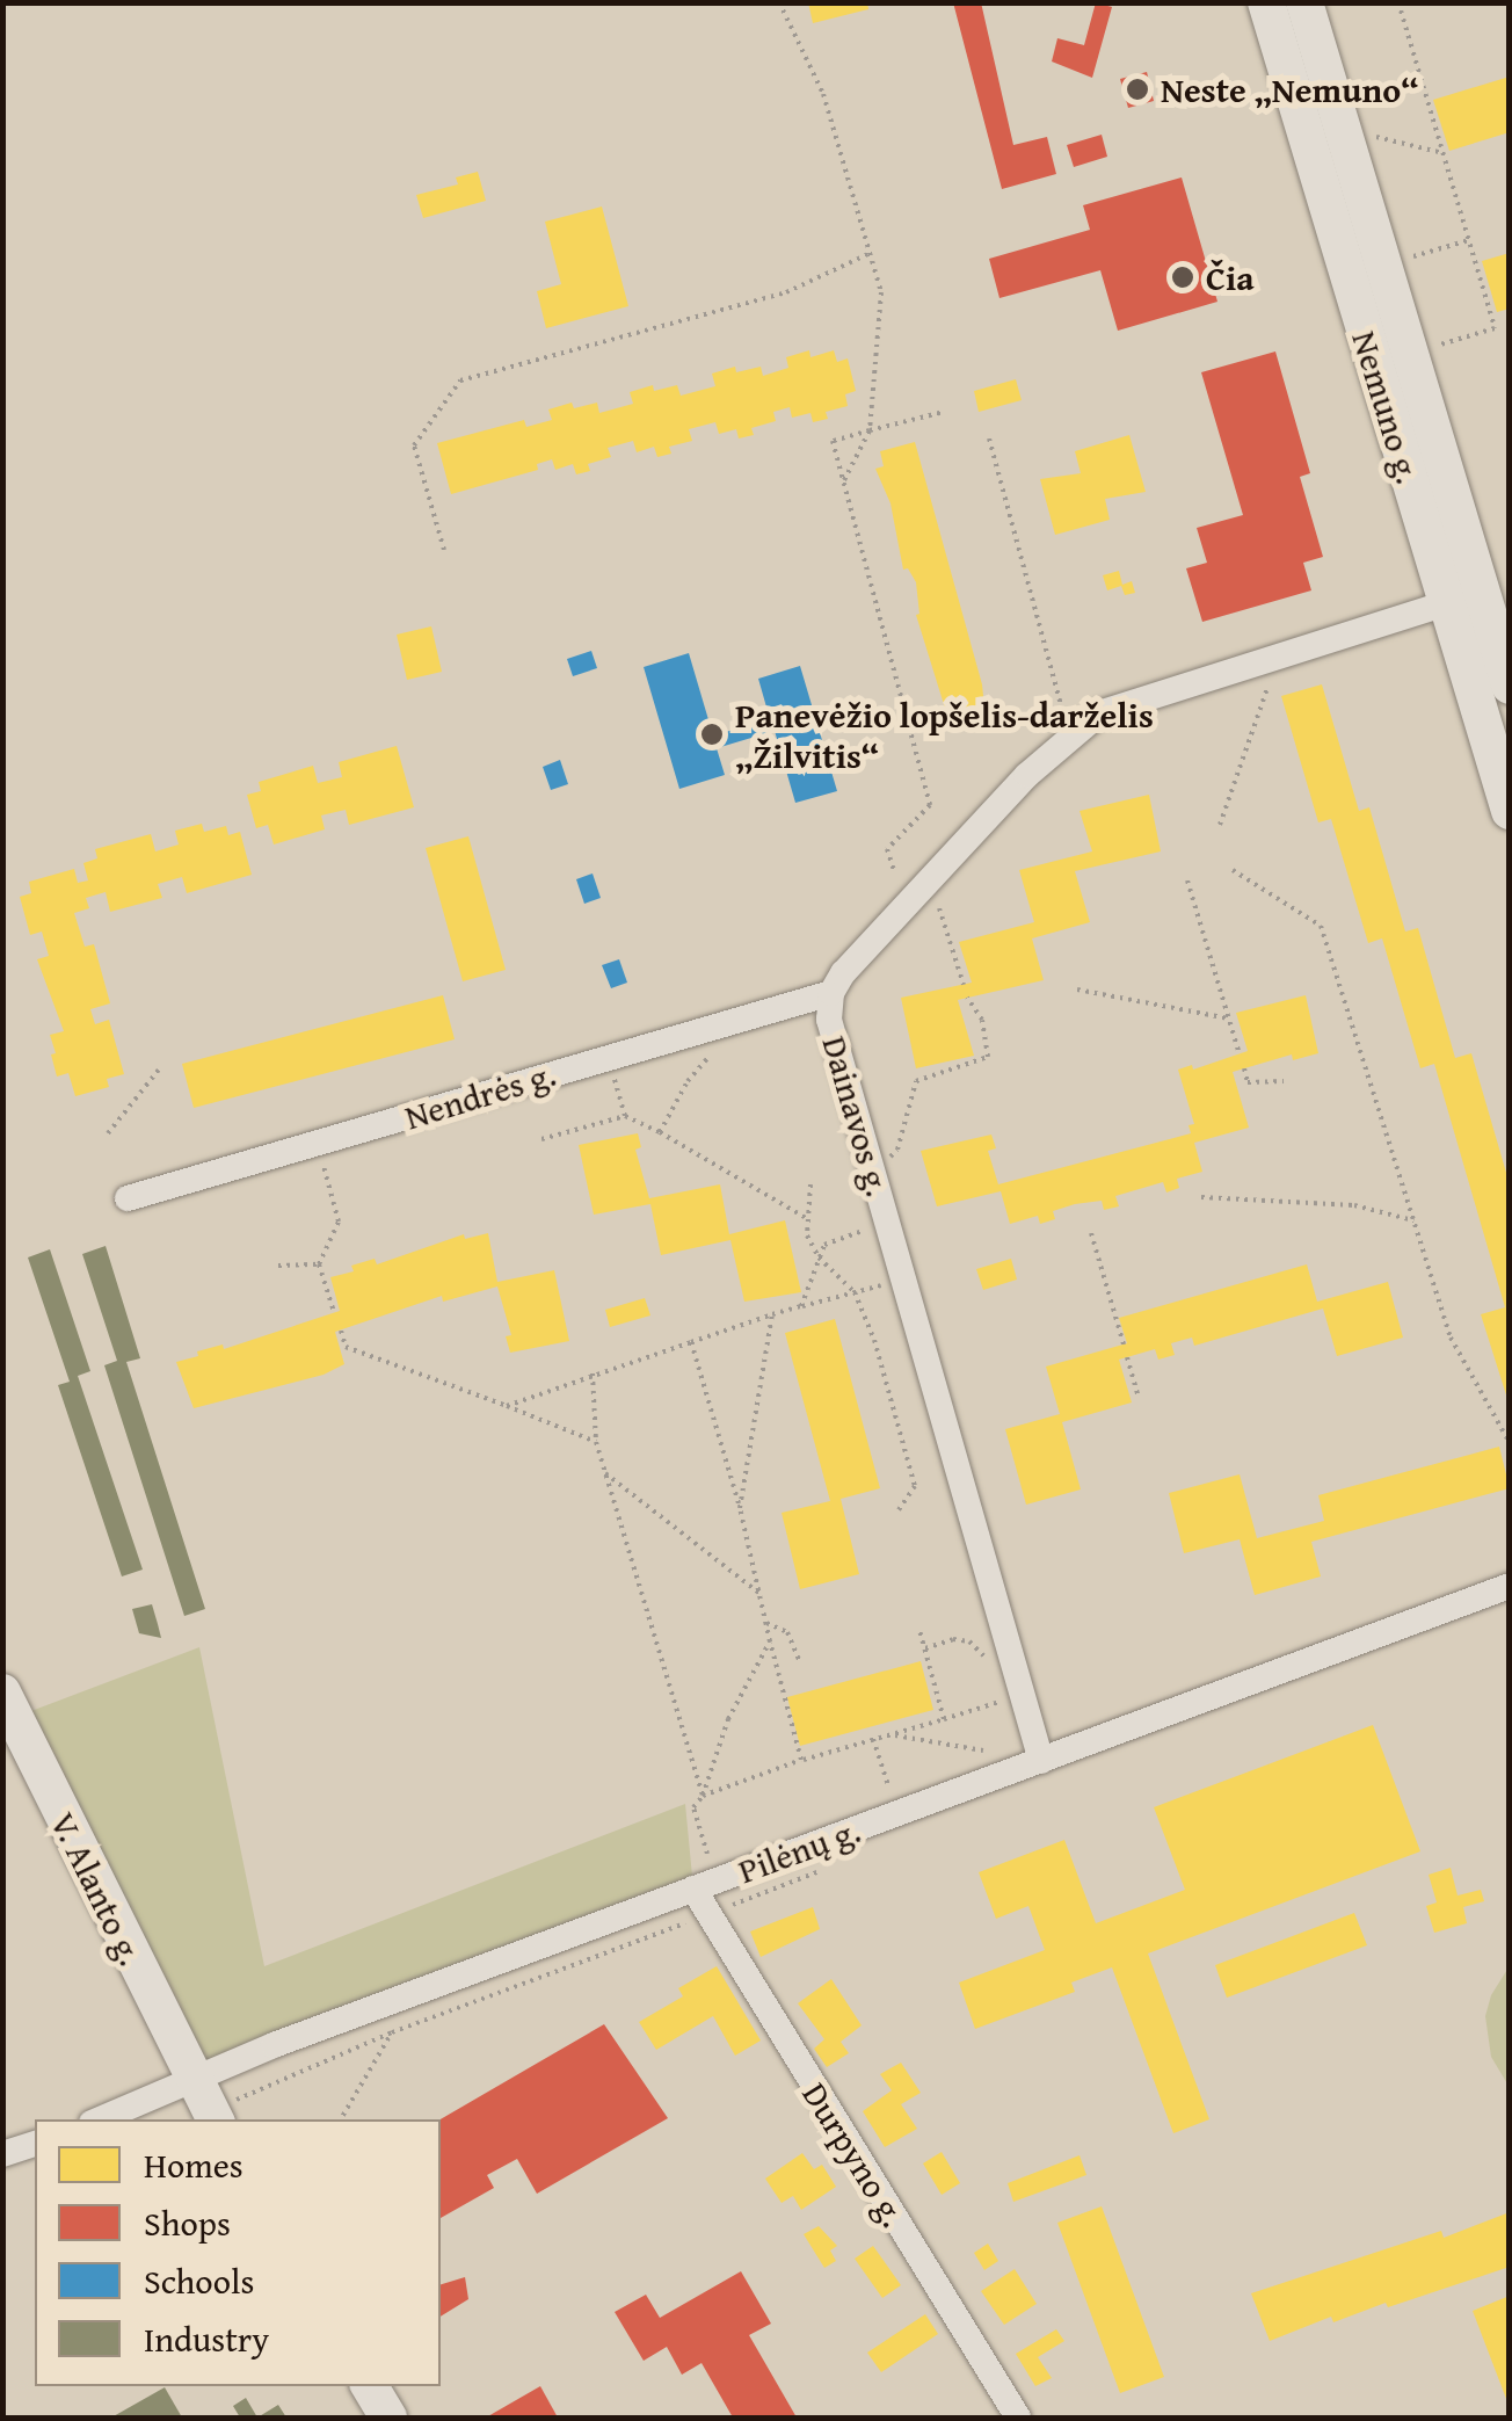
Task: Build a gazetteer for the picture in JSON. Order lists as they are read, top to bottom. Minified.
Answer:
{"streets":{"main road":["Nemuno g.","V. Alanto g."],"street":["Nendrės g.","Dainavos g.","Pilėnų g.","Durpyno g."]},"crossings":[["Nemuno g.","Dainavos g."],["Nendrės g.","Dainavos g."],["Dainavos g.","Pilėnų g."],["Pilėnų g.","V. Alanto g."],["Pilėnų g.","Durpyno g."]],"places":["Neste „Nemuno“","Čia","Panevėžio lopšelis-darželis „Žilvitis“"],"legend":["Homes","Shops","Schools","Industry"]}
